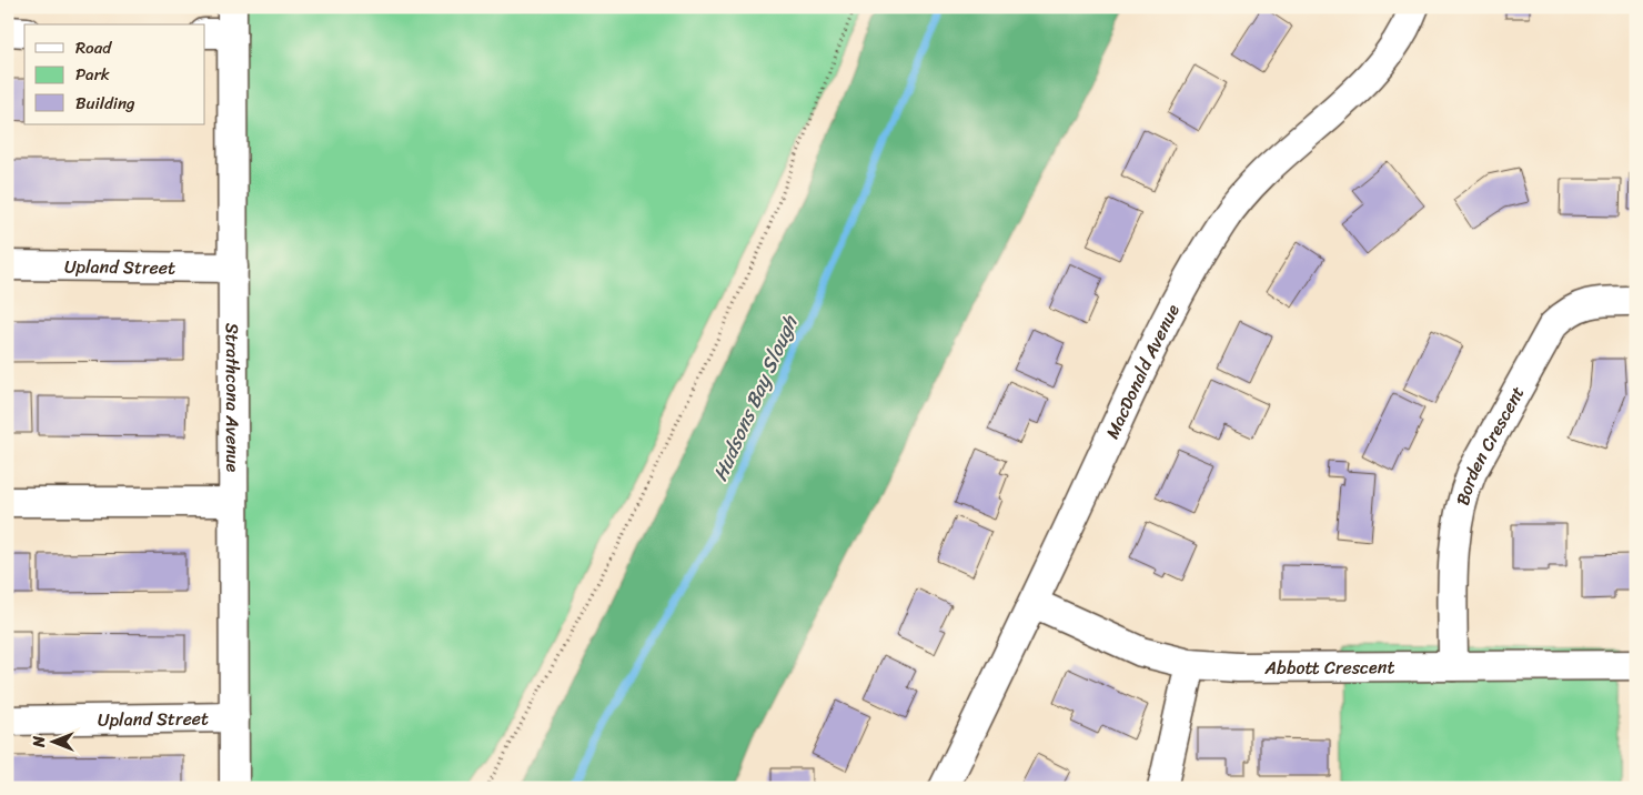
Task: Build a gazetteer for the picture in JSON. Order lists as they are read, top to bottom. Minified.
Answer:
{"streets":{"street":["Upland Street","MacDonald Avenue","Strathcona Avenue","Borden Crescent","Abbott Crescent"]},"crossings":[["Upland Street","Strathcona Avenue"],["MacDonald Avenue","Abbott Crescent"],["Borden Crescent","Abbott Crescent"]],"water":["Hudsons Bay Slough"],"legend":["Road","Park","Building"],"north":"left"}
